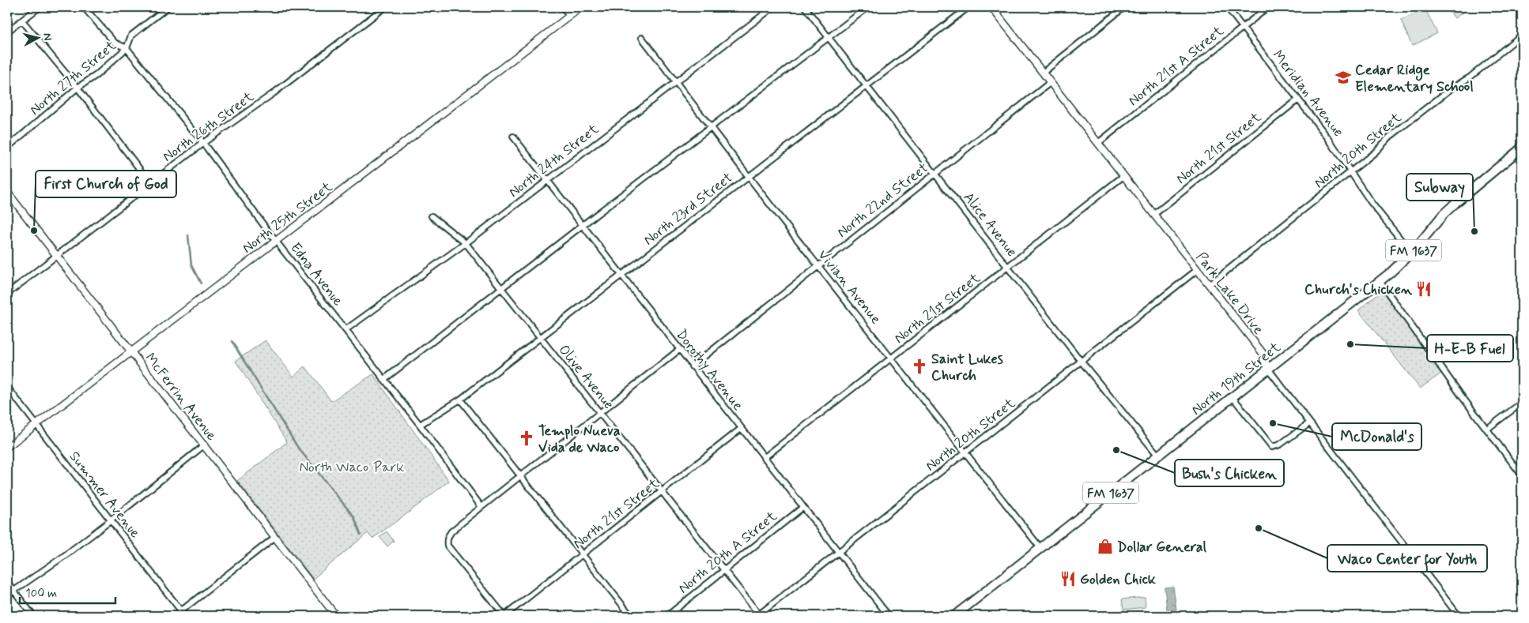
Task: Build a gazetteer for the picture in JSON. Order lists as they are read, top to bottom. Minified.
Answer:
{"streets":{"main road":["FM 1637","North 19th Street"],"street":["North 21st A Street","North 27th Street","Meridian Avenue","North 26th Street","North 21st Street","North 20th Street","North 24th Street","North 22nd Street","North 23rd Street","North 25th Street","Alice Avenue","Edna Avenue","Vivian Avenue","Park Lake Drive","Dorothy Avenue","Olive Avenue","McFerrin Avenue","Summer Avenue","North 20th A Street"]},"crossings":[["North 21st A Street","Meridian Avenue"],["North 21st A Street","Park Lake Drive"],["North 27th Street","Edna Avenue"],["Meridian Avenue","North 21st Street"],["Meridian Avenue","North 20th Street"],["Meridian Avenue","North 19th Street"],["North 26th Street","Edna Avenue"],["North 26th Street","McFerrin Avenue"],["North 21st Street","Alice Avenue"],["North 21st Street","Vivian Avenue"],["North 21st Street","Park Lake Drive"],["North 21st Street","Dorothy Avenue"],["North 21st Street","Olive Avenue"],["North 20th Street","Alice Avenue"],["North 20th Street","Vivian Avenue"],["North 20th Street","Park Lake Drive"],["North 20th Street","Dorothy Avenue"],["North 20th Street","Olive Avenue"],["North 24th Street","Edna Avenue"],["North 24th Street","Vivian Avenue"],["North 24th Street","Dorothy Avenue"],["North 24th Street","Olive Avenue"],["North 22nd Street","Alice Avenue"],["North 22nd Street","Vivian Avenue"],["North 22nd Street","Park Lake Drive"],["North 22nd Street","Dorothy Avenue"],["North 23rd Street","Alice Avenue"],["North 23rd Street","Edna Avenue"],["North 23rd Street","Vivian Avenue"],["North 23rd Street","Dorothy Avenue"],["North 23rd Street","Olive Avenue"],["North 25th Street","Edna Avenue"],["North 25th Street","McFerrin Avenue"],["North 25th Street","Summer Avenue"],["Alice Avenue","North 19th Street"],["Vivian Avenue","North 19th Street"],["Park Lake Drive","North 19th Street"],["Dorothy Avenue","North 20th A Street"],["Olive Avenue","North 20th A Street"]],"parks":["North Waco Park"],"places":{"school or university":["Cedar Ridge Elementary School"],"other":["First Church of God","Subway","H-E-B Fuel","McDonald's","Bush's Chicken","Waco Center for Youth"],"restaurant":["Church's Chicken","Golden Chick"],"church":["Saint Lukes Church","Templo Nueva Vida de Waco"],"shop":["Dollar General"]},"scale_bar":"100 m","north":"right"}
